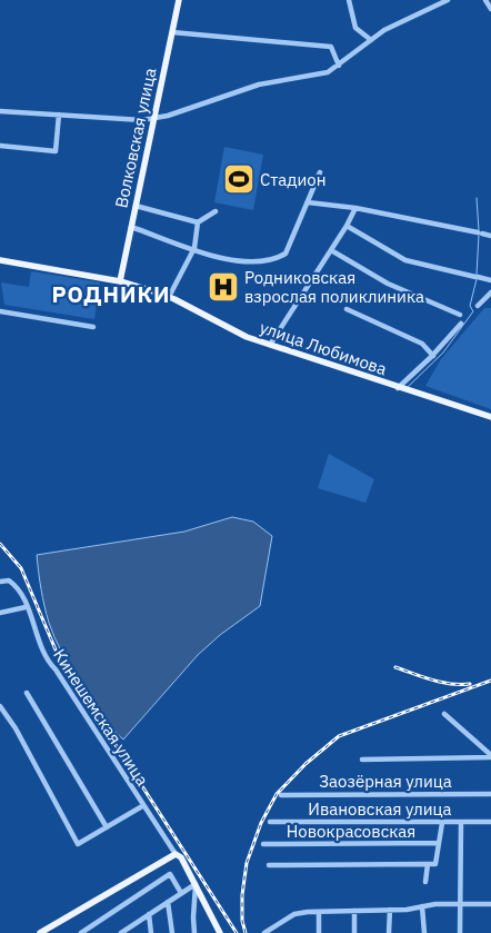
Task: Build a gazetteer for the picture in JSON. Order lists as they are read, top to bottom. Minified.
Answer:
{"streets":{"main road":["Волковская улица","улица Любимова"],"street":["Кинешемская улица","Заозёрная улица","Ивановская улица","Новокрасовская"]},"crossings":[["Волковская улица","улица Любимова"]],"districts":["РОДНИКИ"],"places":{"sports":["Стадион"],"hospital":["Родниковская взрослая поликлиника"]}}
